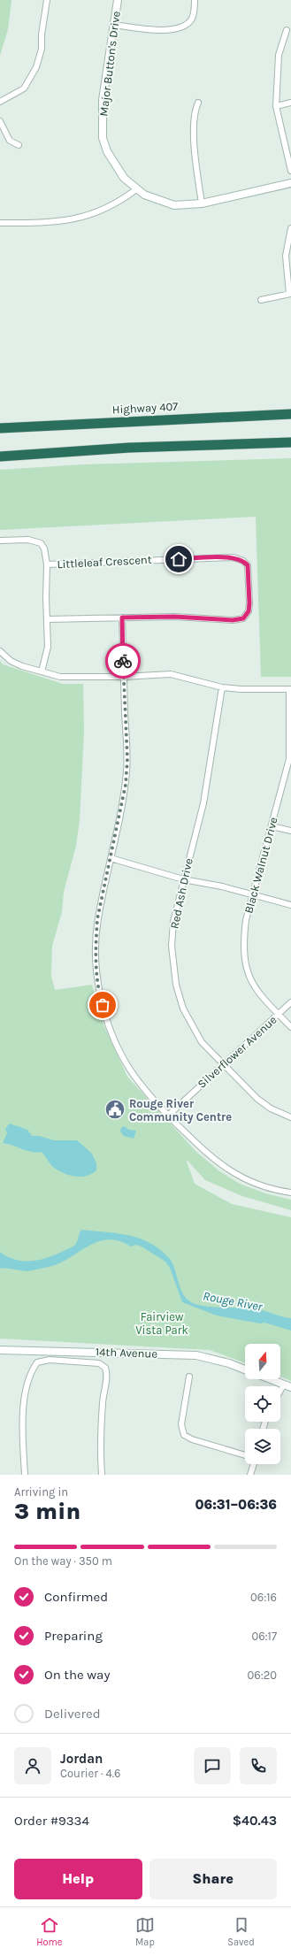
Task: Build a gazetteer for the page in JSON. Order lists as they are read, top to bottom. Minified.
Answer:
{"streets":{"highway":["Highway 407"],"street":["Major Button's Drive","Littleleaf Crescent","Black Walnut Drive","Red Ash Drive","Silverflower Avenue","14th Avenue"]},"crossings":[["Black Walnut Drive","Silverflower Avenue"],["Red Ash Drive","Silverflower Avenue"]],"water":["Rouge River"],"parks":["Fairview Vista Park"],"places":{"public building":["Rouge River Community Centre"]},"north":"top","page":{"heading":["3 min","Arriving in","06:31–06:36"],"panel":["Jordan","Courier · 4.6","Order #9334","$40.43"],"bar":"On the way · 350 m","list":[["Confirmed","06:16"],["Preparing","06:17"],["On the way","06:20"],"Delivered"],"buttons":["Help","Share"],"tabs":["Home","Map","Saved"]}}
